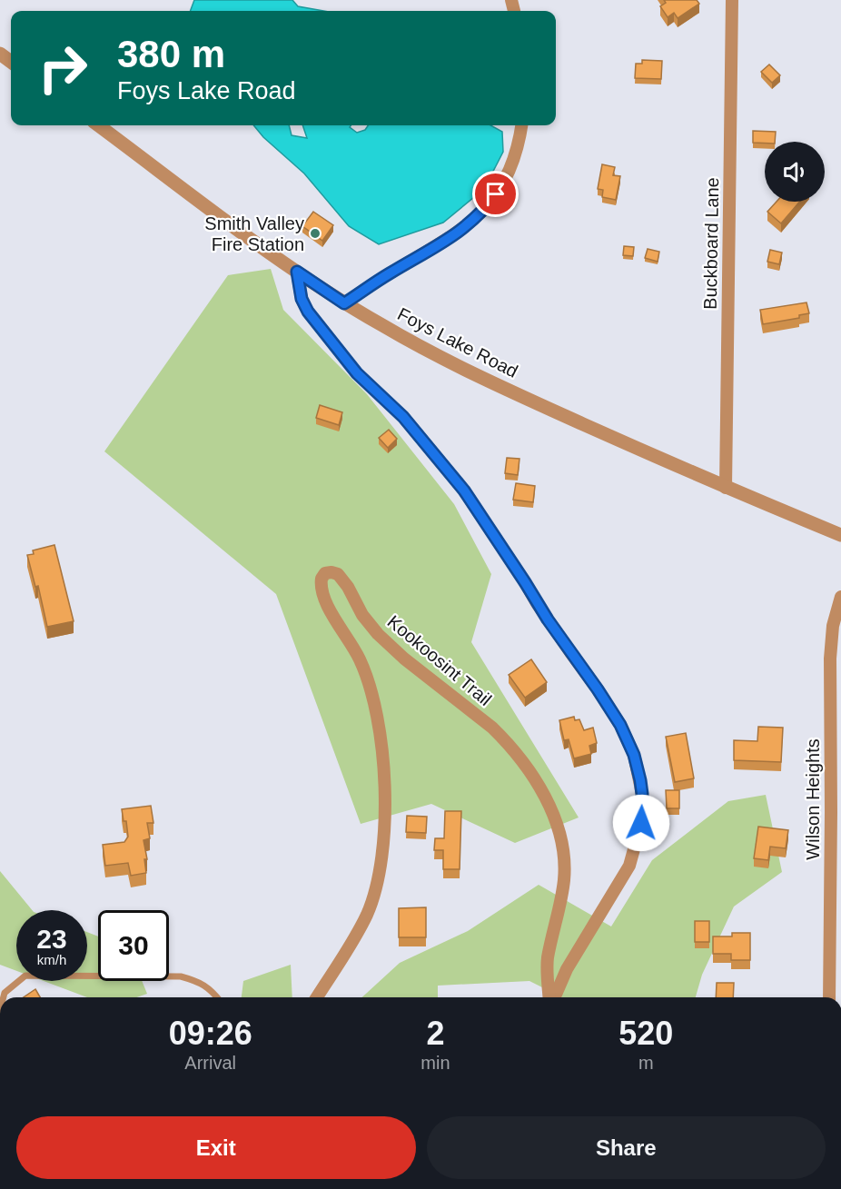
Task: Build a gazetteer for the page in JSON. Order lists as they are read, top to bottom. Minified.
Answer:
{"streets":{"street":["Buckboard Lane","Foys Lake Road","Kookoosint Trail","Wilson Heights"]},"crossings":[["Buckboard Lane","Foys Lake Road"],["Foys Lake Road","Kookoosint Trail"]],"places":["Smith Valley Fire Station"],"page":{"turn":["380 m","Foys Lake Road"],"speed":"23 km/h","limit":"30","eta":["09:26","Arrival","2","min","520","m"],"buttons":["Exit","Share"]}}
